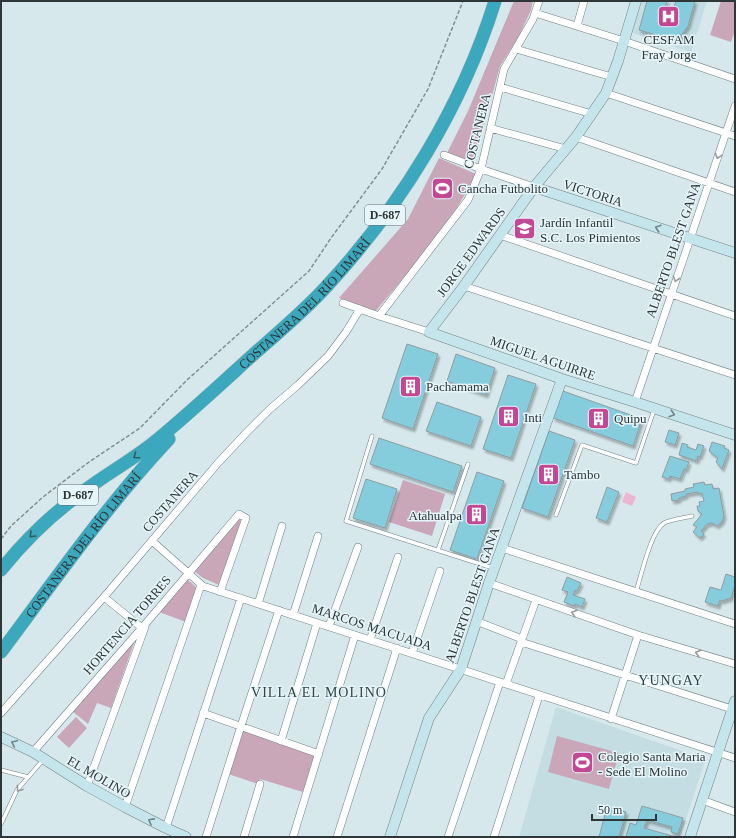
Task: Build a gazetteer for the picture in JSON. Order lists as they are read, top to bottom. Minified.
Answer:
{"streets":{"highway":["D-687","COSTANERA DEL RÍO LIMARÍ"],"street":["COSTANERA","VICTORIA","ALBERTO BLEST GANA","JORGE EDWARDS","MIGUEL AGUIRRE","HORTENCIA TORRES","MARCOS MACUADA","EL MOLINO"]},"crossings":[["COSTANERA","VICTORIA"],["COSTANERA","MIGUEL AGUIRRE"],["COSTANERA","MARCOS MACUADA"],["VICTORIA","ALBERTO BLEST GANA"],["VICTORIA","JORGE EDWARDS"],["ALBERTO BLEST GANA","MIGUEL AGUIRRE"],["ALBERTO BLEST GANA","MARCOS MACUADA"],["JORGE EDWARDS","MIGUEL AGUIRRE"],["HORTENCIA TORRES","MARCOS MACUADA"],["HORTENCIA TORRES","EL MOLINO"]],"one_way":["EL MOLINO"],"districts":["YUNGAY","VILLA EL MOLINO"],"places":{"hospital":["CESFAM Fray Jorge"],"sports":["Cancha Futbolito","Colegio Santa Maria - Sede El Molino"],"school or university":["Jardín Infantil S.C. Los Pimientos"],"building":["Pachamama","Inti","Quipu","Tambo","Atahualpa"]},"scale_bar":"50 m"}
